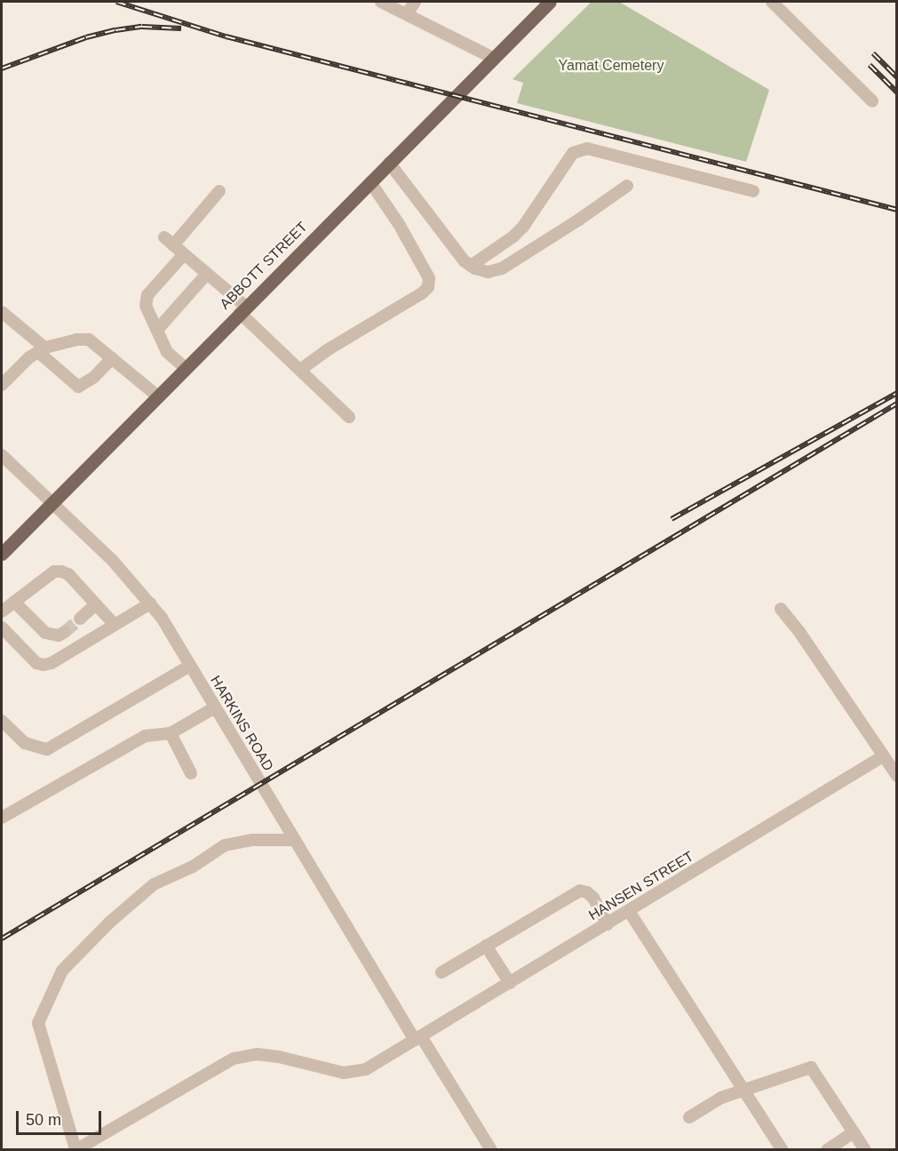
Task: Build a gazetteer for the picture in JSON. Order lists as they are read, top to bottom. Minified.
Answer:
{"streets":{"main road":["ABBOTT STREET"],"street":["HARKINS ROAD","HANSEN STREET"]},"crossings":[["ABBOTT STREET","HARKINS ROAD"],["HARKINS ROAD","HANSEN STREET"]],"parks":["Yamat Cemetery"],"scale_bar":"50 m"}
